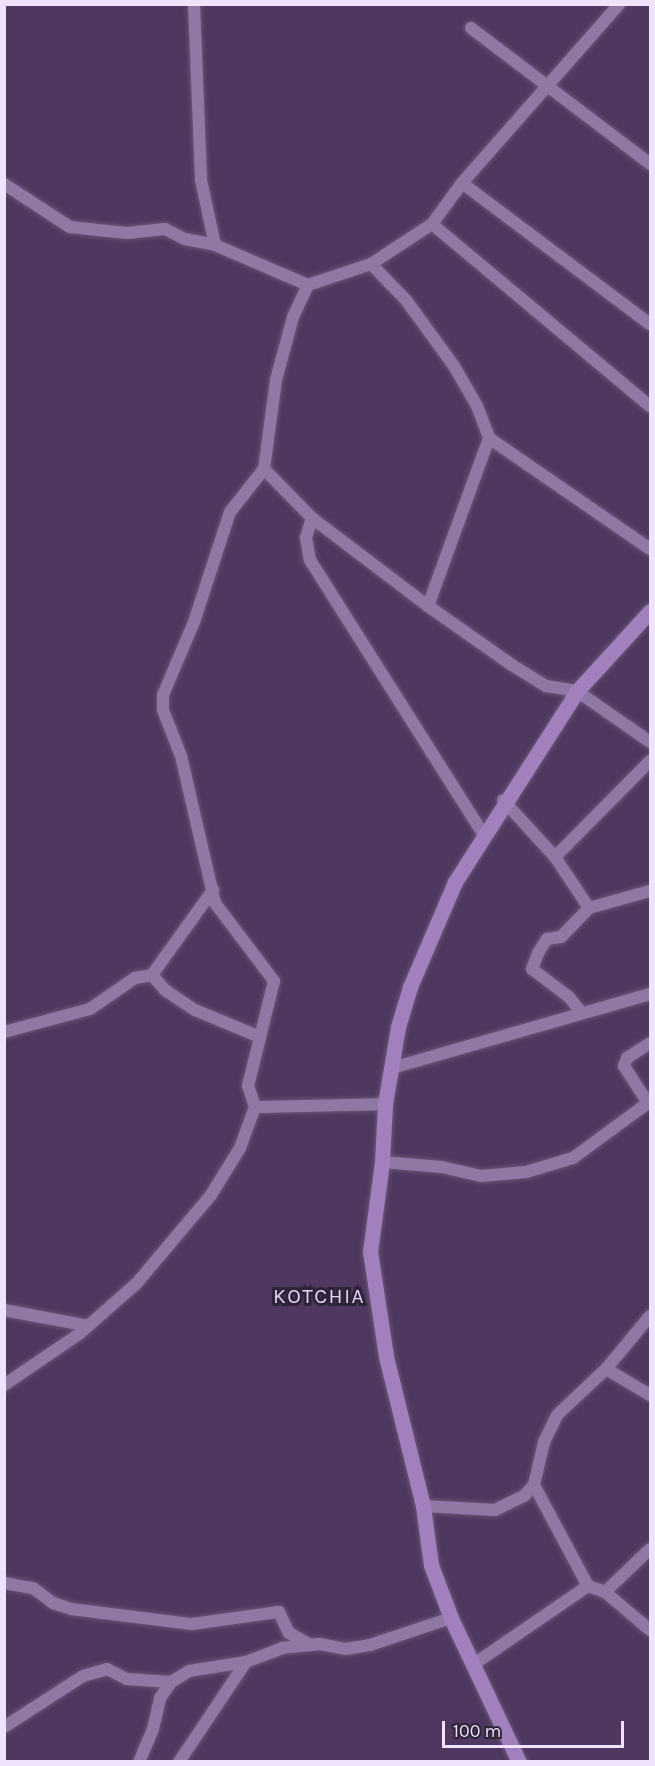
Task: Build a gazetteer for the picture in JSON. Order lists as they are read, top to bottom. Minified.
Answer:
{"districts":["KOTCHIA"],"scale_bar":"100 m"}
